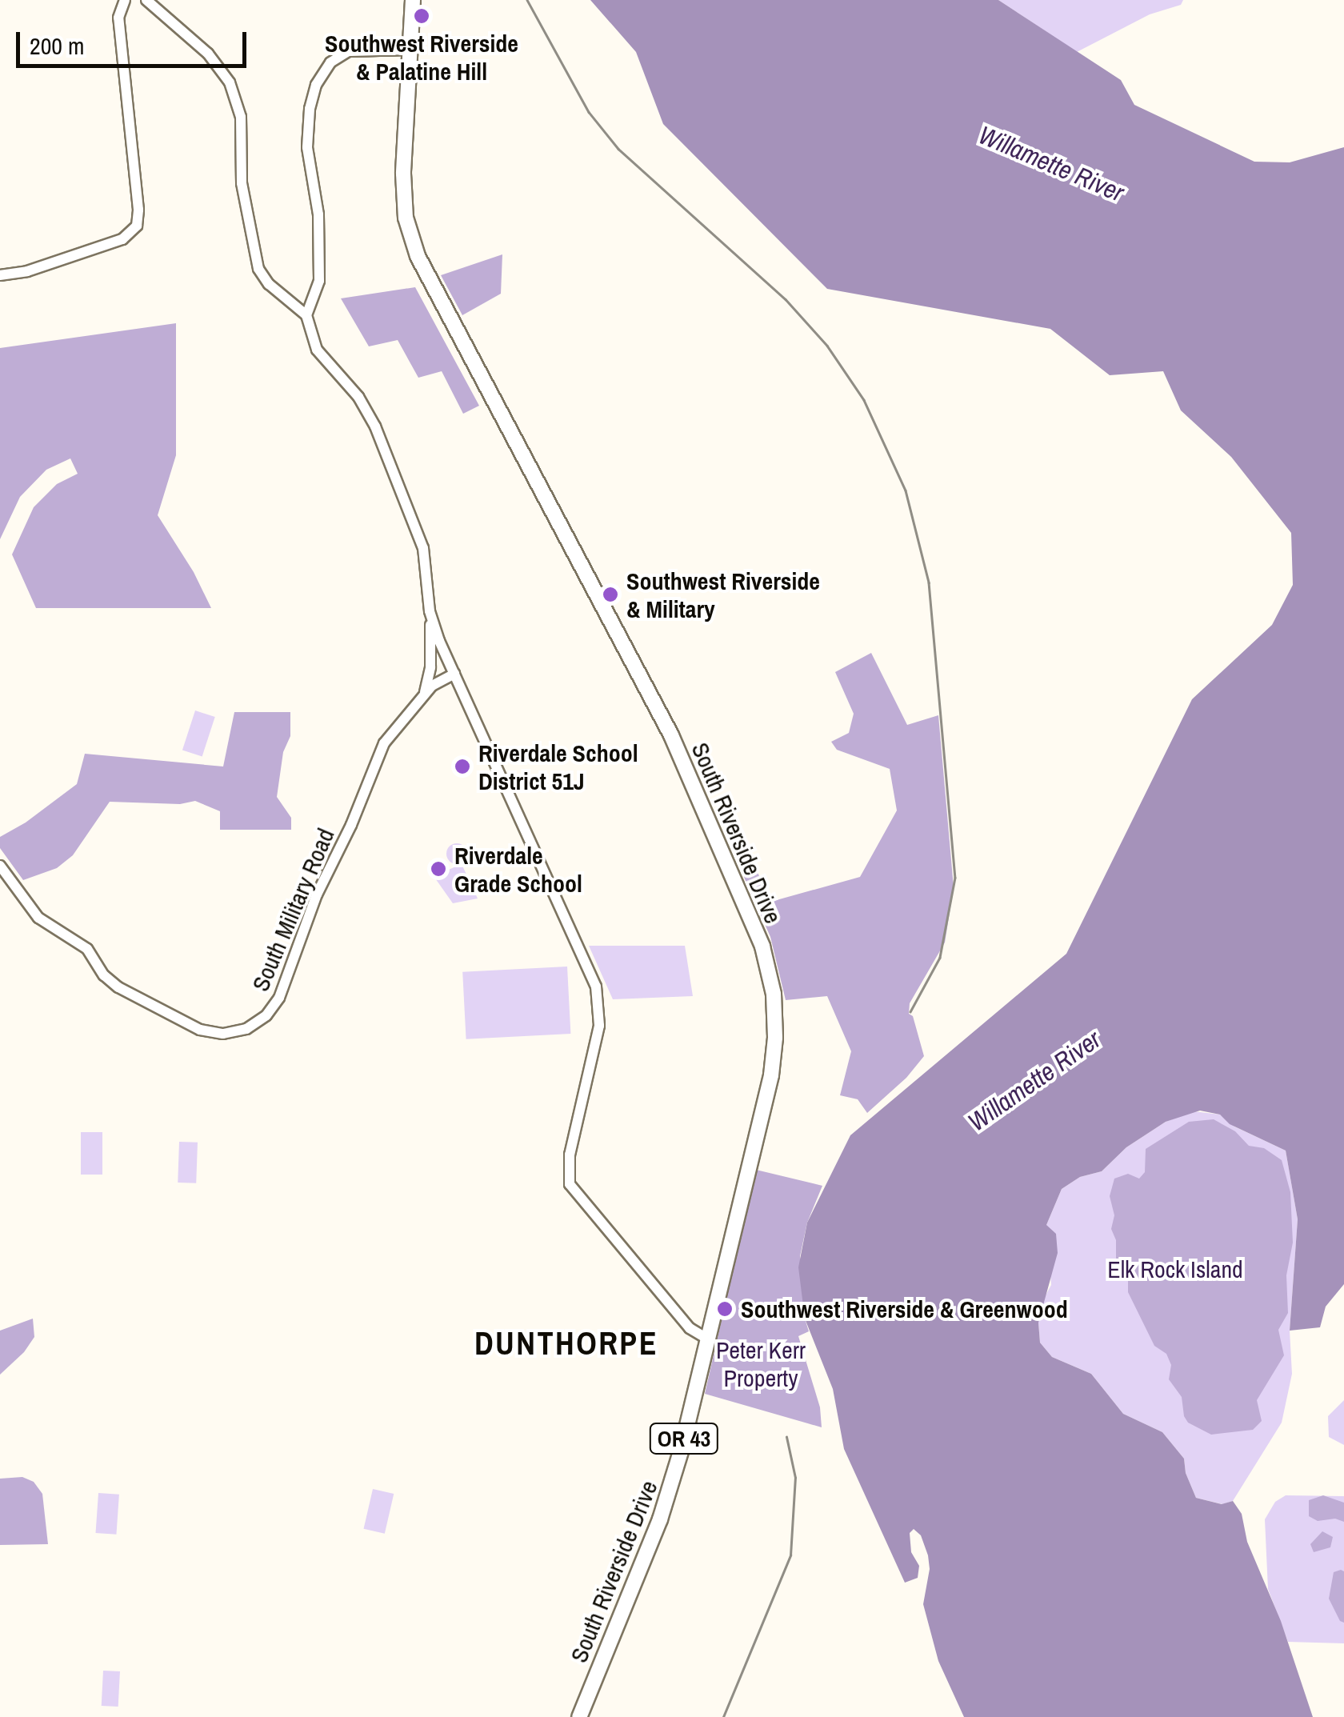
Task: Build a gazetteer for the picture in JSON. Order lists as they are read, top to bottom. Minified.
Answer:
{"streets":{"main road":["South Riverside Drive","OR 43"],"street":["South Military Road"]},"districts":["DUNTHORPE"],"water":["Willamette River"],"parks":["Elk Rock Island","Peter Kerr Property"],"places":["Southwest Riverside & Palatine Hill","Southwest Riverside & Military","Riverdale School District 51J","Riverdale Grade School","Southwest Riverside & Greenwood"],"scale_bar":"200 m"}
